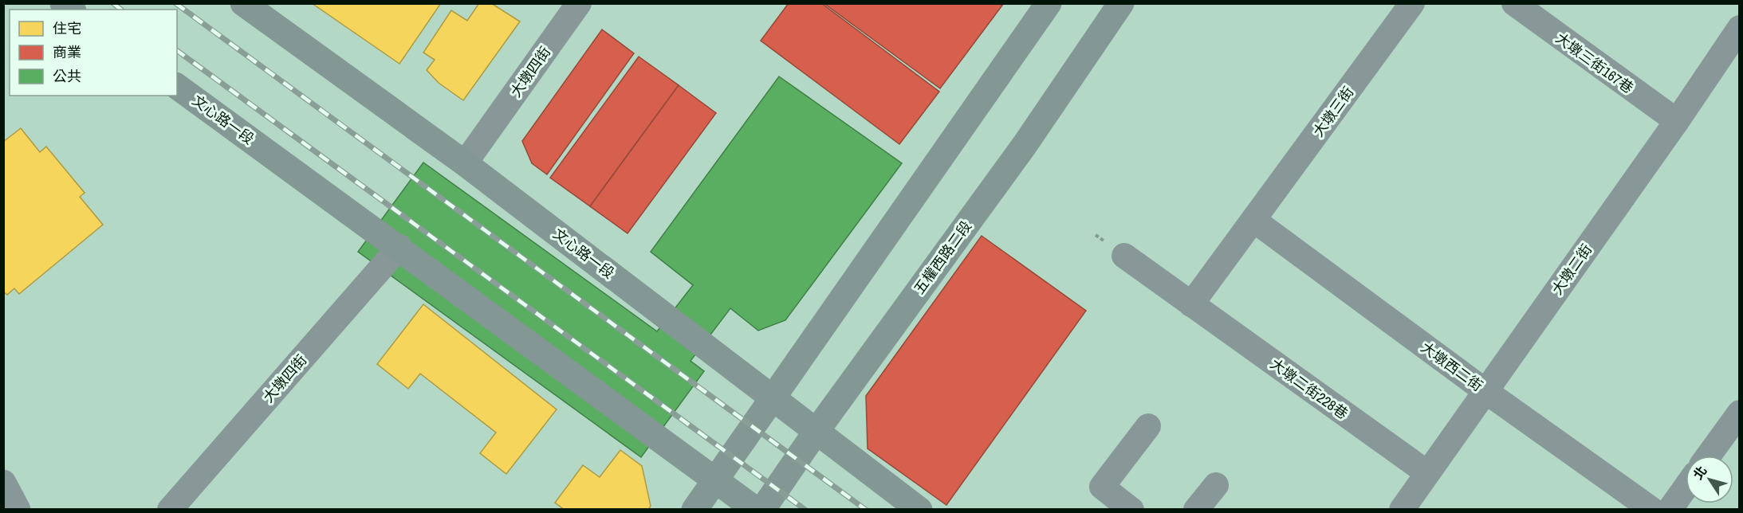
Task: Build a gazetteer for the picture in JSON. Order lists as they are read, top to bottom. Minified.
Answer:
{"streets":{"main road":["文心路一段","五權西路二段"],"street":["大墩三街167巷","大墩四街","大墩三街","大墩二街","大墩西二街","大墩二街228巷"]},"crossings":[["大墩三街167巷","大墩二街"],["大墩四街","文心路一段"],["大墩三街","大墩西二街"],["文心路一段","五權西路二段"],["大墩二街","大墩西二街"],["大墩二街","大墩二街228巷"]],"legend":["住宅","商業","公共"],"north":"top left"}
